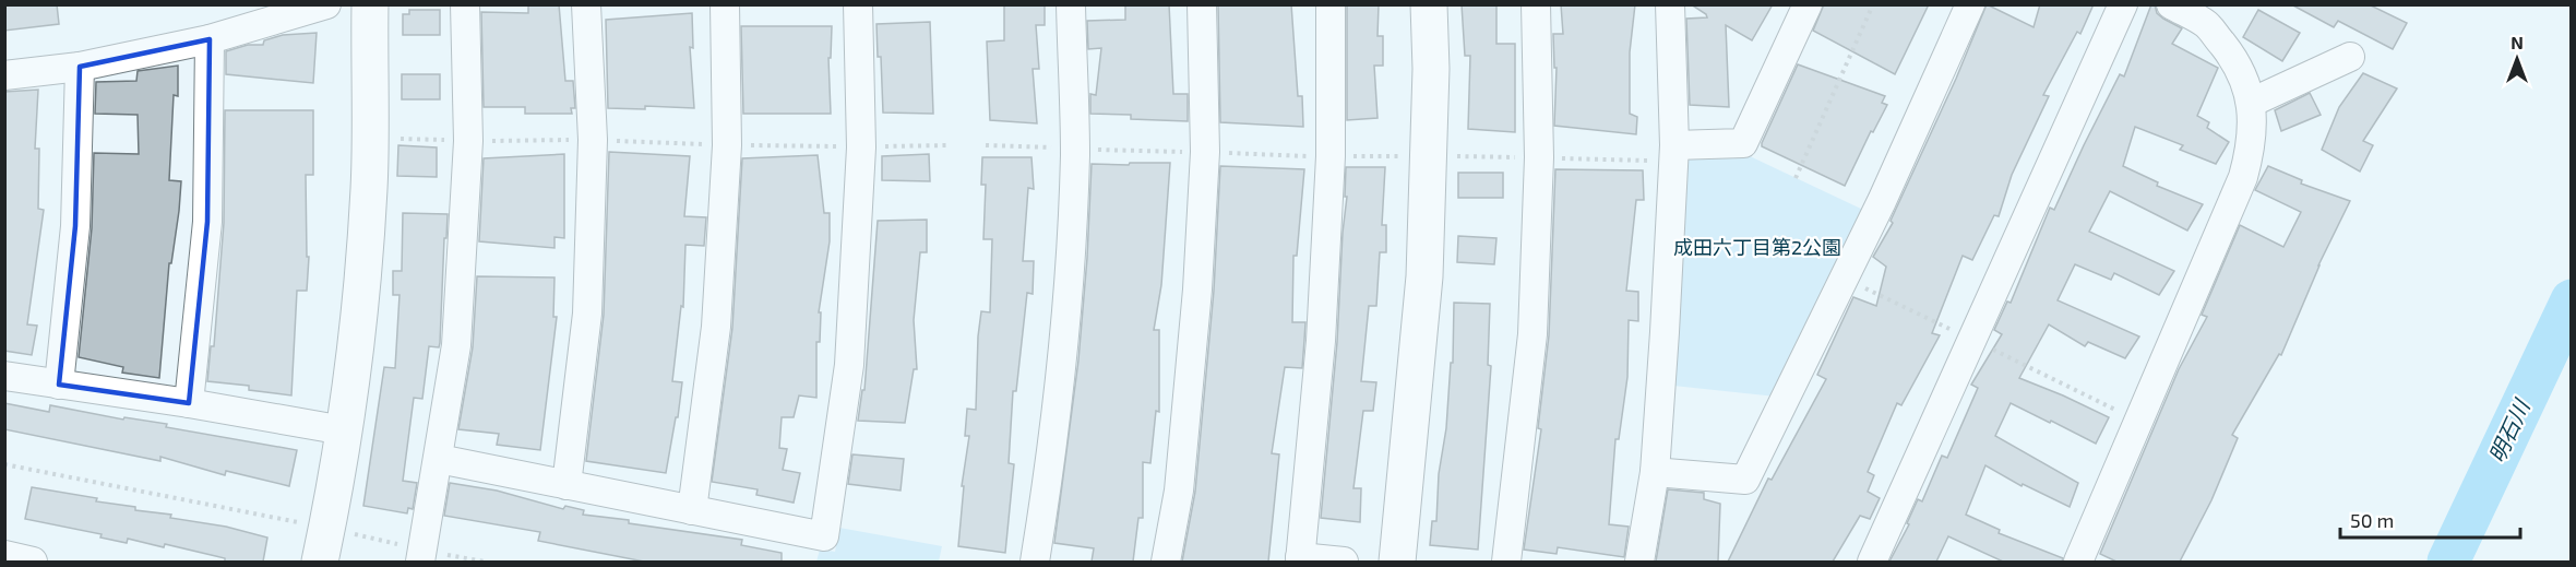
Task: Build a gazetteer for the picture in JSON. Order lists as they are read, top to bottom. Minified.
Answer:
{"water":["明石川"],"parks":["成田六丁目第2公園"],"scale_bar":"50 m","north":"top"}
